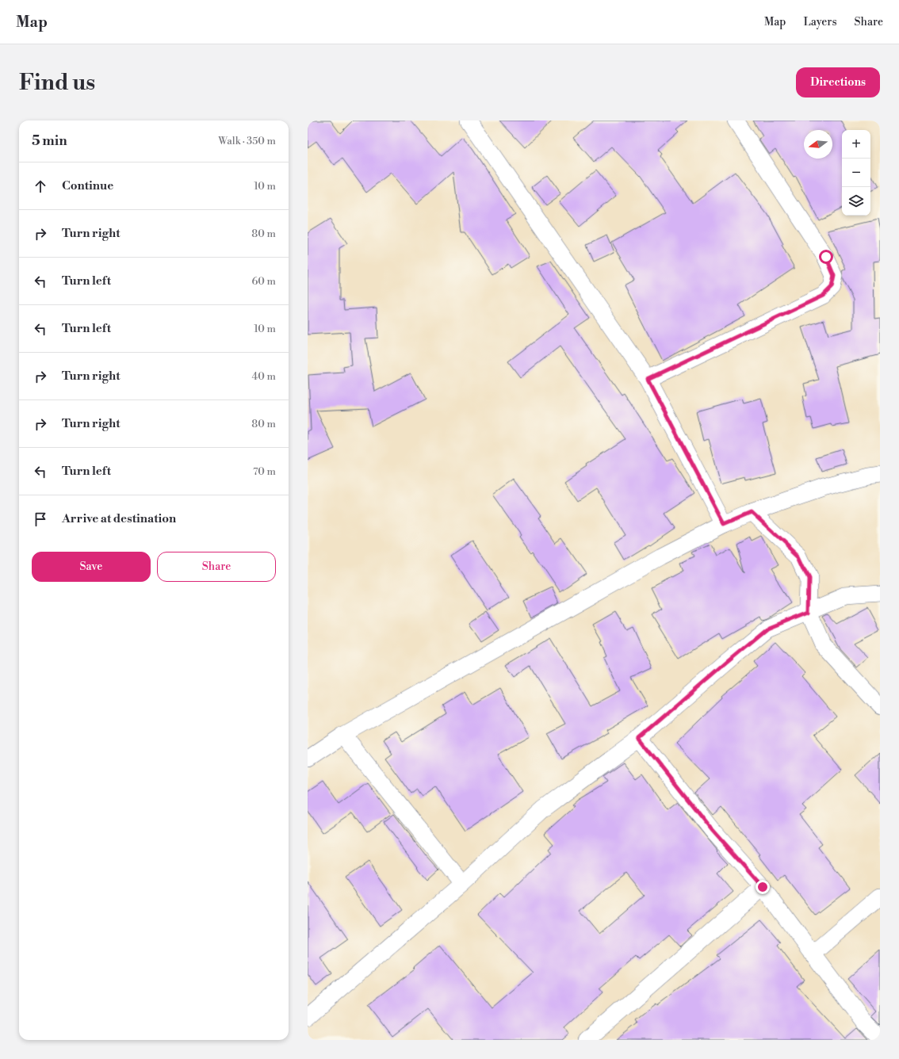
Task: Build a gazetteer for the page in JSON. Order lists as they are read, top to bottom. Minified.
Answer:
{"north":"left","page":{"header":"Map","nav":["Map","Layers","Share"],"buttons":["Directions",["Save","Share"]],"title":"Find us","heading":["5 min","Walk · 350 m"],"map_buttons":["+","−"],"list":[["Continue","10 m"],["Turn right","80 m"],["Turn left","60 m"],["Turn left","10 m"],["Turn right","40 m"],["Turn right","80 m"],["Turn left","70 m"],"Arrive at destination"]}}
